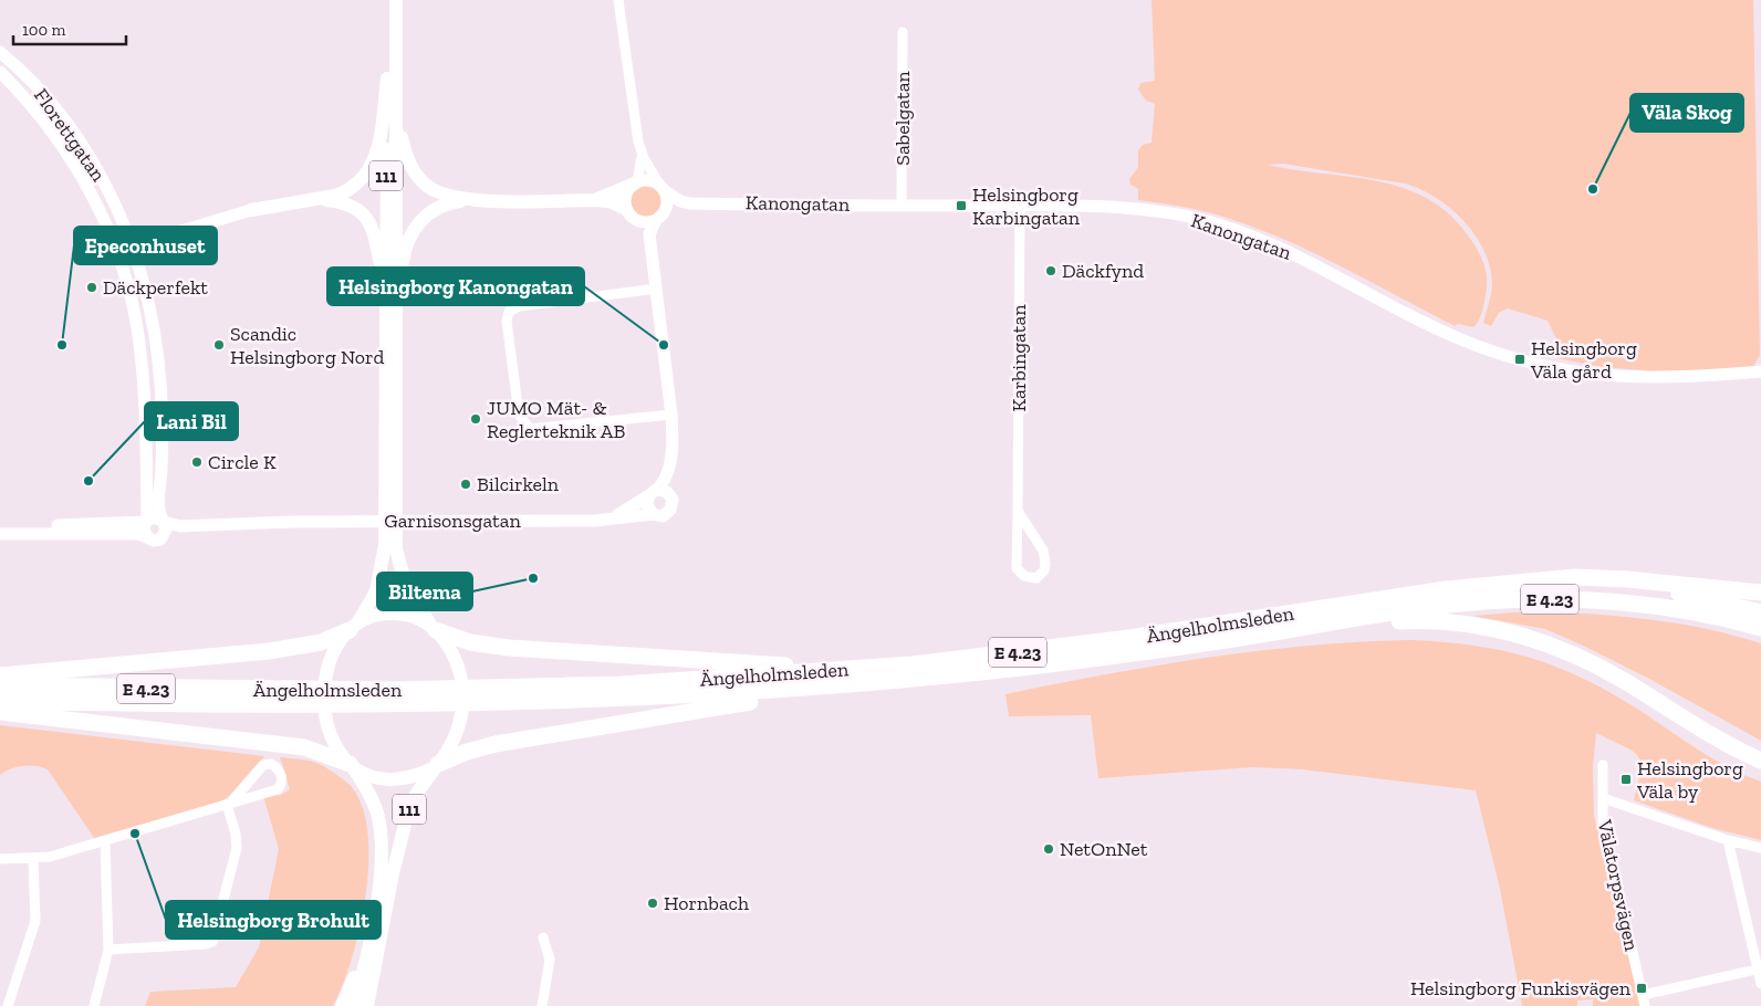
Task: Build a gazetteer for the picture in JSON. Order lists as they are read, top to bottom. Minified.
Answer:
{"streets":{"highway":["E 4.23","Ängelholmsleden"],"main road":["111"],"street":["Sabelgatan","Florettgatan","Kanongatan","Karbingatan","Garnisonsgatan","Välatorpsvägen"]},"crossings":[["Sabelgatan","Kanongatan"],["Florettgatan","Garnisonsgatan"],["Kanongatan","Karbingatan"],["E 4.23","Ängelholmsleden"]],"places":{"other":["Väla Skog","Däckfynd","Däckperfekt","Epeconhuset","Scandic Helsingborg Nord","Helsingborg Kanongatan","JUMO Mät- & Reglerteknik AB","Circle K","Lani Bil","Bilcirkeln","Biltema","Helsingborg Brohult","NetOnNet","Hornbach"],"transit":["Helsingborg Karbingatan","Helsingborg Väla gård","Helsingborg Väla by","Helsingborg Funkisvägen"]},"scale_bar":"100 m"}
